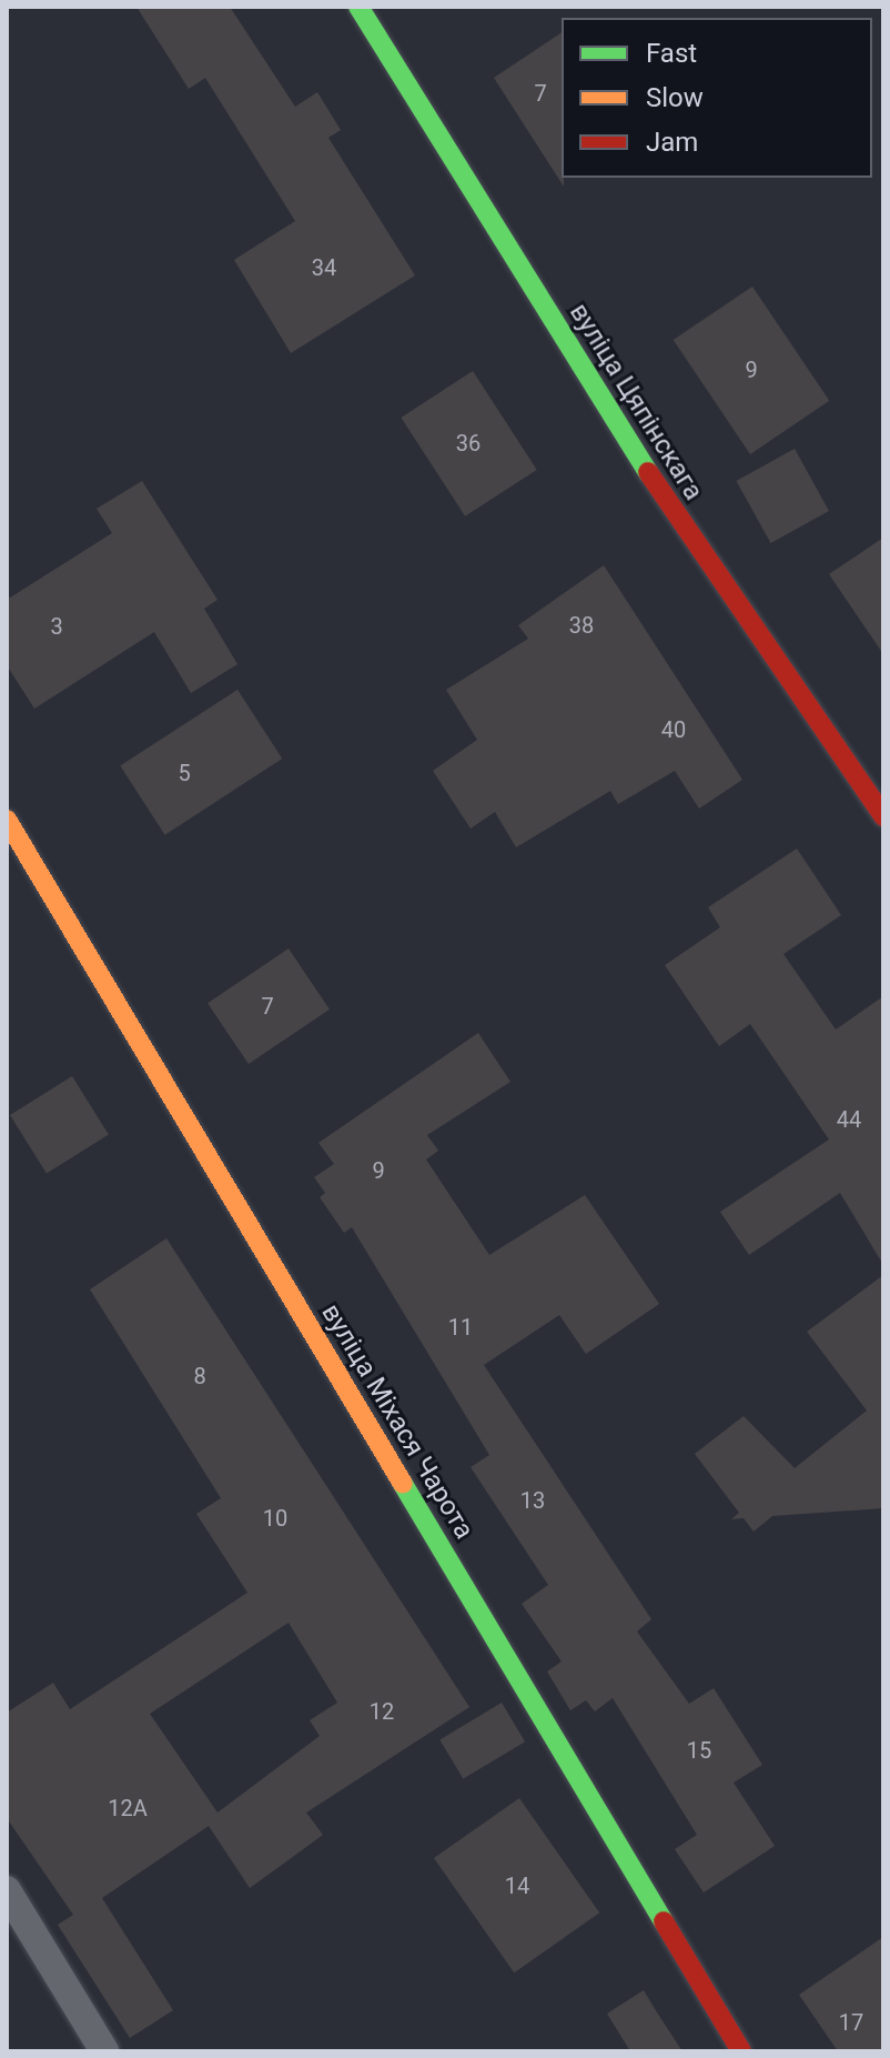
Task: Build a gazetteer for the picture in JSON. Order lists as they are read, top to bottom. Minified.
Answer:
{"streets":{"street":["вуліца Цяпінскага","вуліца Міхася Чарота"]},"house_numbers":["7","34","9","36","38","3","40","5","7","44","9","11","8","13","10","12","15","12А","14","17"],"legend":["Fast","Slow","Jam"]}
